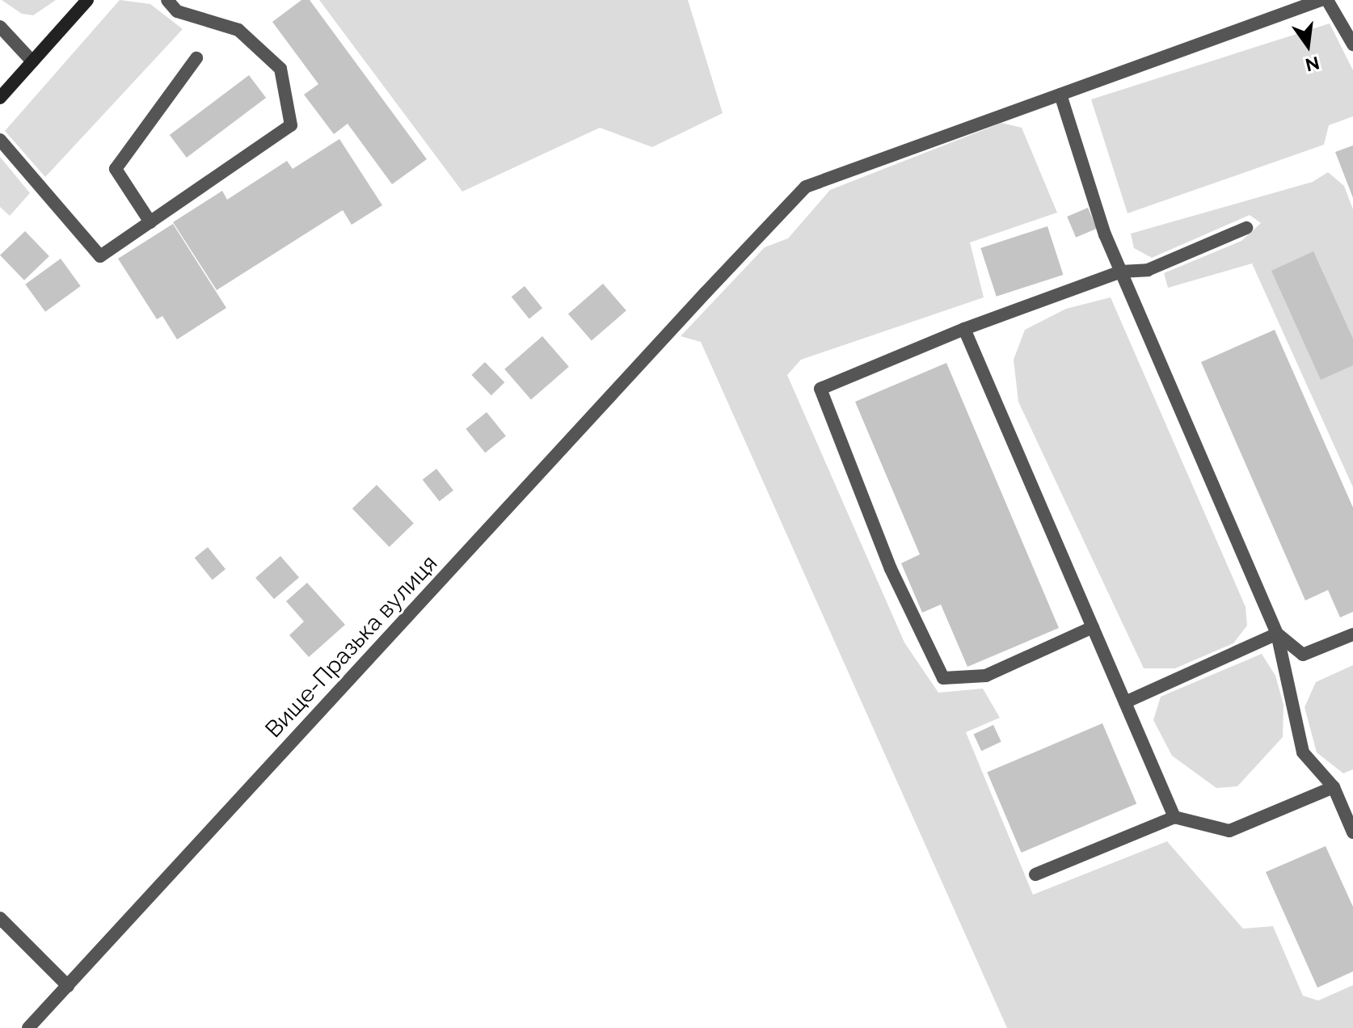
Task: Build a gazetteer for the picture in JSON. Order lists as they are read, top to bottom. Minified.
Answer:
{"streets":{"street":["Вище-Празька вулиця"]},"north":"bottom"}
